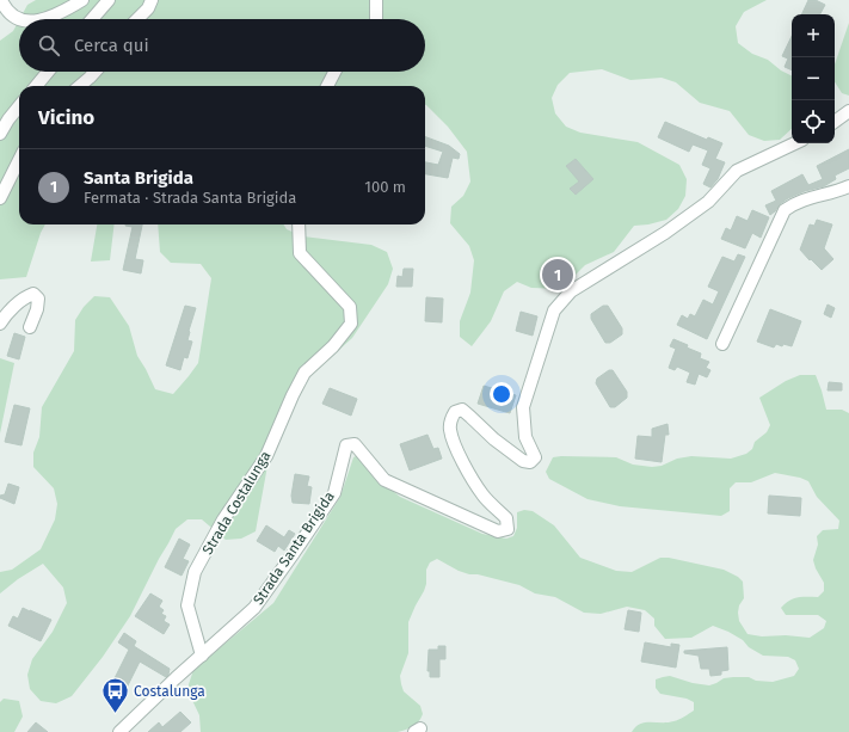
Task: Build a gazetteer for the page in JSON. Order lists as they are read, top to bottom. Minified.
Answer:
{"streets":{"street":["Strada Costalunga","Strada Santa Brigida"]},"crossings":[["Strada Costalunga","Strada Santa Brigida"]],"places":{"bus stop":["Costalunga"]},"page":{"map_buttons":["+","−"],"search":"Cerca qui","heading":"Vicino","list":[{"mark":"1","name":"Santa Brigida","note":"Fermata · Strada Santa Brigida","value":"100 m"}],"pins":"1"}}
